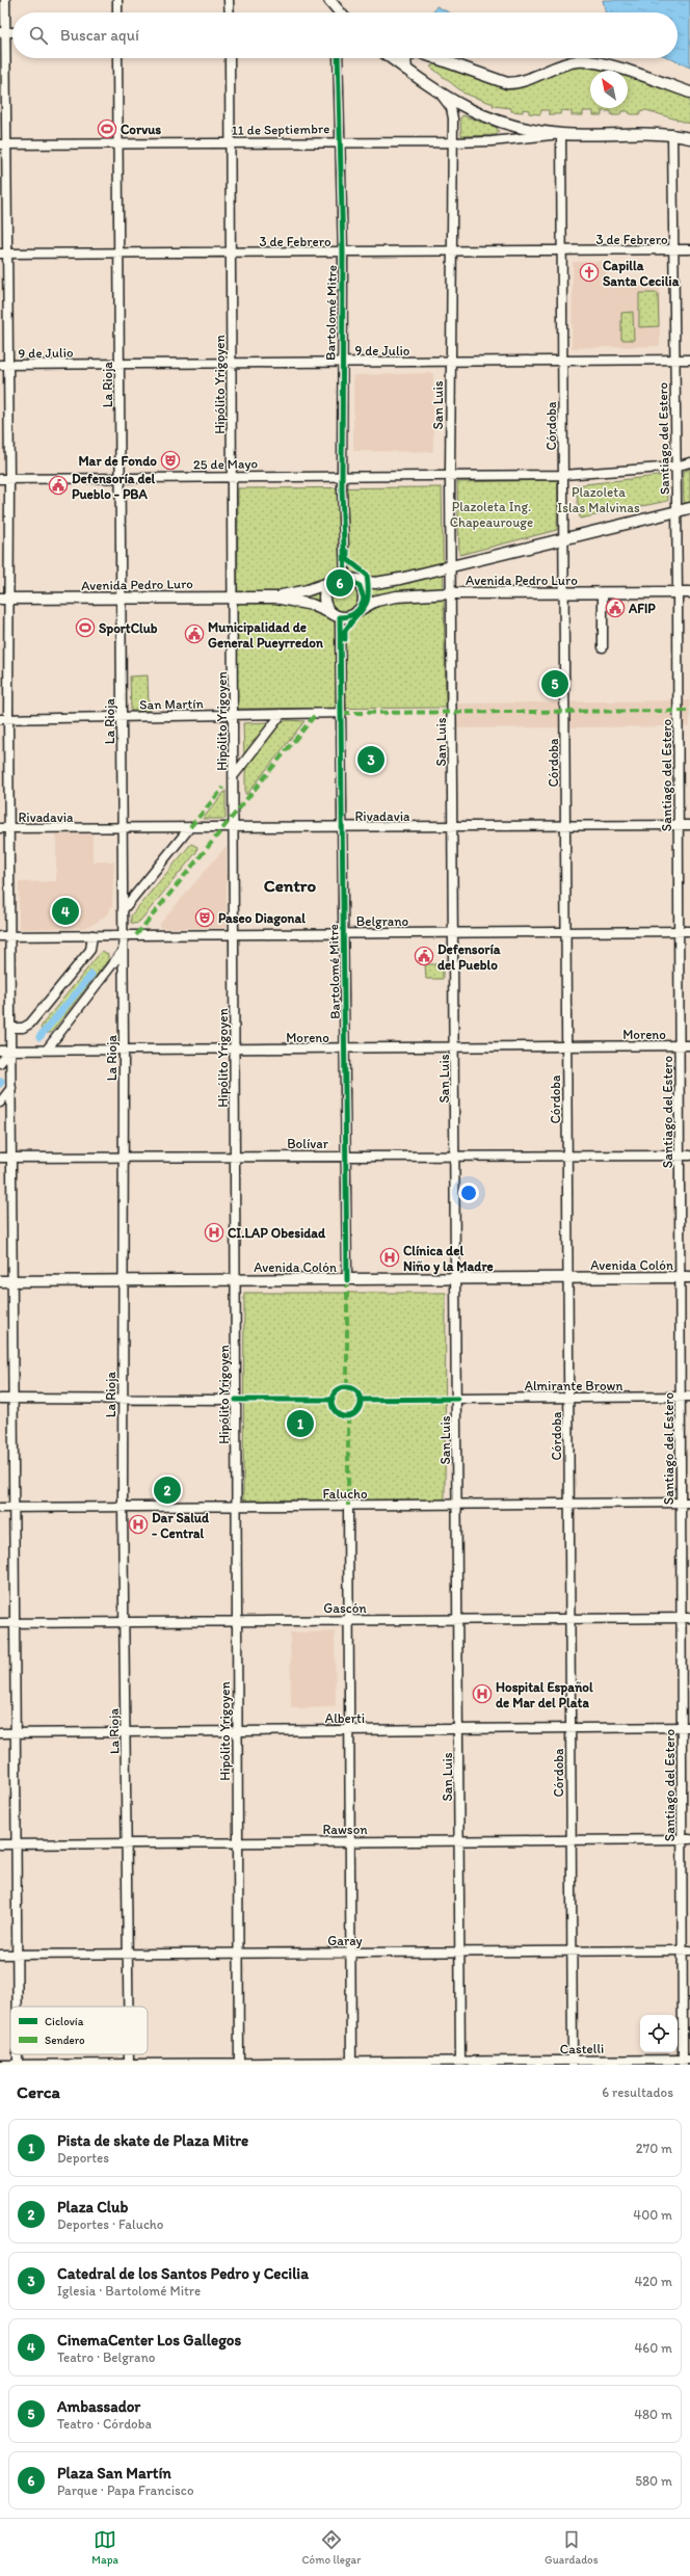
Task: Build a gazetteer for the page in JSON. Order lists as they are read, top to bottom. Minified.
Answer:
{"streets":{"main road":["Avenida Pedro Luro","Avenida Colón"],"street":["11 de Septiembre","3 de Febrero","Bartolomé Mitre","9 de Julio","La Rioja","Hipólito Yrigoyen","San Luis","Córdoba","Santiago del Estero","25 de Mayo","San Martín","Rivadavia","Belgrano","Moreno","Bolívar","Almirante Brown","Falucho","Gascón","Alberti","Rawson","Garay","Castelli"]},"crossings":[["11 de Septiembre","Bartolomé Mitre"],["11 de Septiembre","La Rioja"],["11 de Septiembre","Hipólito Yrigoyen"],["11 de Septiembre","San Luis"],["11 de Septiembre","Córdoba"],["3 de Febrero","Bartolomé Mitre"],["3 de Febrero","La Rioja"],["3 de Febrero","Hipólito Yrigoyen"],["3 de Febrero","San Luis"],["3 de Febrero","Córdoba"],["3 de Febrero","Santiago del Estero"],["Bartolomé Mitre","9 de Julio"],["Bartolomé Mitre","25 de Mayo"],["Bartolomé Mitre","Avenida Pedro Luro"],["Bartolomé Mitre","San Martín"],["Bartolomé Mitre","Rivadavia"],["Bartolomé Mitre","Belgrano"],["Bartolomé Mitre","Moreno"],["Bartolomé Mitre","Bolívar"],["Bartolomé Mitre","Avenida Colón"],["9 de Julio","La Rioja"],["9 de Julio","Hipólito Yrigoyen"],["9 de Julio","San Luis"],["9 de Julio","Córdoba"],["9 de Julio","Santiago del Estero"],["La Rioja","25 de Mayo"],["La Rioja","Avenida Pedro Luro"],["La Rioja","San Martín"],["La Rioja","Rivadavia"],["La Rioja","Belgrano"],["La Rioja","Moreno"],["La Rioja","Bolívar"],["La Rioja","Avenida Colón"],["La Rioja","Falucho"],["La Rioja","Gascón"],["La Rioja","Alberti"],["La Rioja","Rawson"],["La Rioja","Garay"],["Hipólito Yrigoyen","25 de Mayo"],["Hipólito Yrigoyen","Avenida Pedro Luro"],["Hipólito Yrigoyen","San Martín"],["Hipólito Yrigoyen","Rivadavia"],["Hipólito Yrigoyen","Belgrano"],["Hipólito Yrigoyen","Moreno"],["Hipólito Yrigoyen","Bolívar"],["Hipólito Yrigoyen","Avenida Colón"],["Hipólito Yrigoyen","Falucho"],["Hipólito Yrigoyen","Gascón"],["Hipólito Yrigoyen","Alberti"],["Hipólito Yrigoyen","Rawson"],["Hipólito Yrigoyen","Garay"],["Hipólito Yrigoyen","Castelli"],["San Luis","25 de Mayo"],["San Luis","Avenida Pedro Luro"],["San Luis","Rivadavia"],["San Luis","Belgrano"],["San Luis","Moreno"],["San Luis","Bolívar"],["San Luis","Avenida Colón"],["San Luis","Almirante Brown"],["San Luis","Falucho"],["San Luis","Gascón"],["San Luis","Alberti"],["San Luis","Rawson"],["San Luis","Garay"],["San Luis","Castelli"],["Córdoba","25 de Mayo"],["Córdoba","Avenida Pedro Luro"],["Córdoba","Rivadavia"],["Córdoba","Belgrano"],["Córdoba","Moreno"],["Córdoba","Bolívar"],["Córdoba","Avenida Colón"],["Córdoba","Almirante Brown"],["Córdoba","Falucho"],["Córdoba","Gascón"],["Córdoba","Alberti"],["Córdoba","Rawson"],["Córdoba","Garay"],["Córdoba","Castelli"],["Santiago del Estero","25 de Mayo"],["Santiago del Estero","Avenida Pedro Luro"],["Santiago del Estero","Rivadavia"],["Santiago del Estero","Belgrano"],["Santiago del Estero","Moreno"],["Santiago del Estero","Bolívar"],["Santiago del Estero","Avenida Colón"],["Santiago del Estero","Almirante Brown"],["Santiago del Estero","Falucho"],["Santiago del Estero","Gascón"],["Santiago del Estero","Alberti"],["Santiago del Estero","Rawson"],["Santiago del Estero","Garay"],["Santiago del Estero","Castelli"]],"districts":["Centro"],"parks":["Plazoleta Islas Malvinas","Plazoleta Ing. Chapeaurouge"],"places":{"sports":["Corvus","SportClub"],"church":["Capilla Santa Cecilia"],"theatre":["Mar de Fondo","Paseo Diagonal"],"public building":["Defensoría del Pueblo - PBA","AFIP","Municipalidad de General Pueyrredon","Defensoría del Pueblo"],"hospital":["CI.LAP Obesidad","Clínica del Niño y la Madre","Dar Salud - Central","Hospital Español de Mar del Plata"]},"legend":["Ciclovía","Sendero"],"north":"top left","page":{"search":"Buscar aquí","pins":["6","5","3","4","1","2"],"heading":["Cerca","6 resultados"],"list":[{"mark":"1","name":"Pista de skate de Plaza Mitre","note":"Deportes","value":"270 m"},{"mark":"2","name":"Plaza Club","note":"Deportes · Falucho","value":"400 m"},{"mark":"3","name":"Catedral de los Santos Pedro y Cecilia","note":"Iglesia · Bartolomé Mitre","value":"420 m"},{"mark":"4","name":"CinemaCenter Los Gallegos","note":"Teatro · Belgrano","value":"460 m"},{"mark":"5","name":"Ambassador","note":"Teatro · Córdoba","value":"480 m"},{"mark":"6","name":"Plaza San Martín","note":"Parque · Papa Francisco","value":"580 m"}],"nav":["Mapa","Cómo llegar","Guardados"]}}
